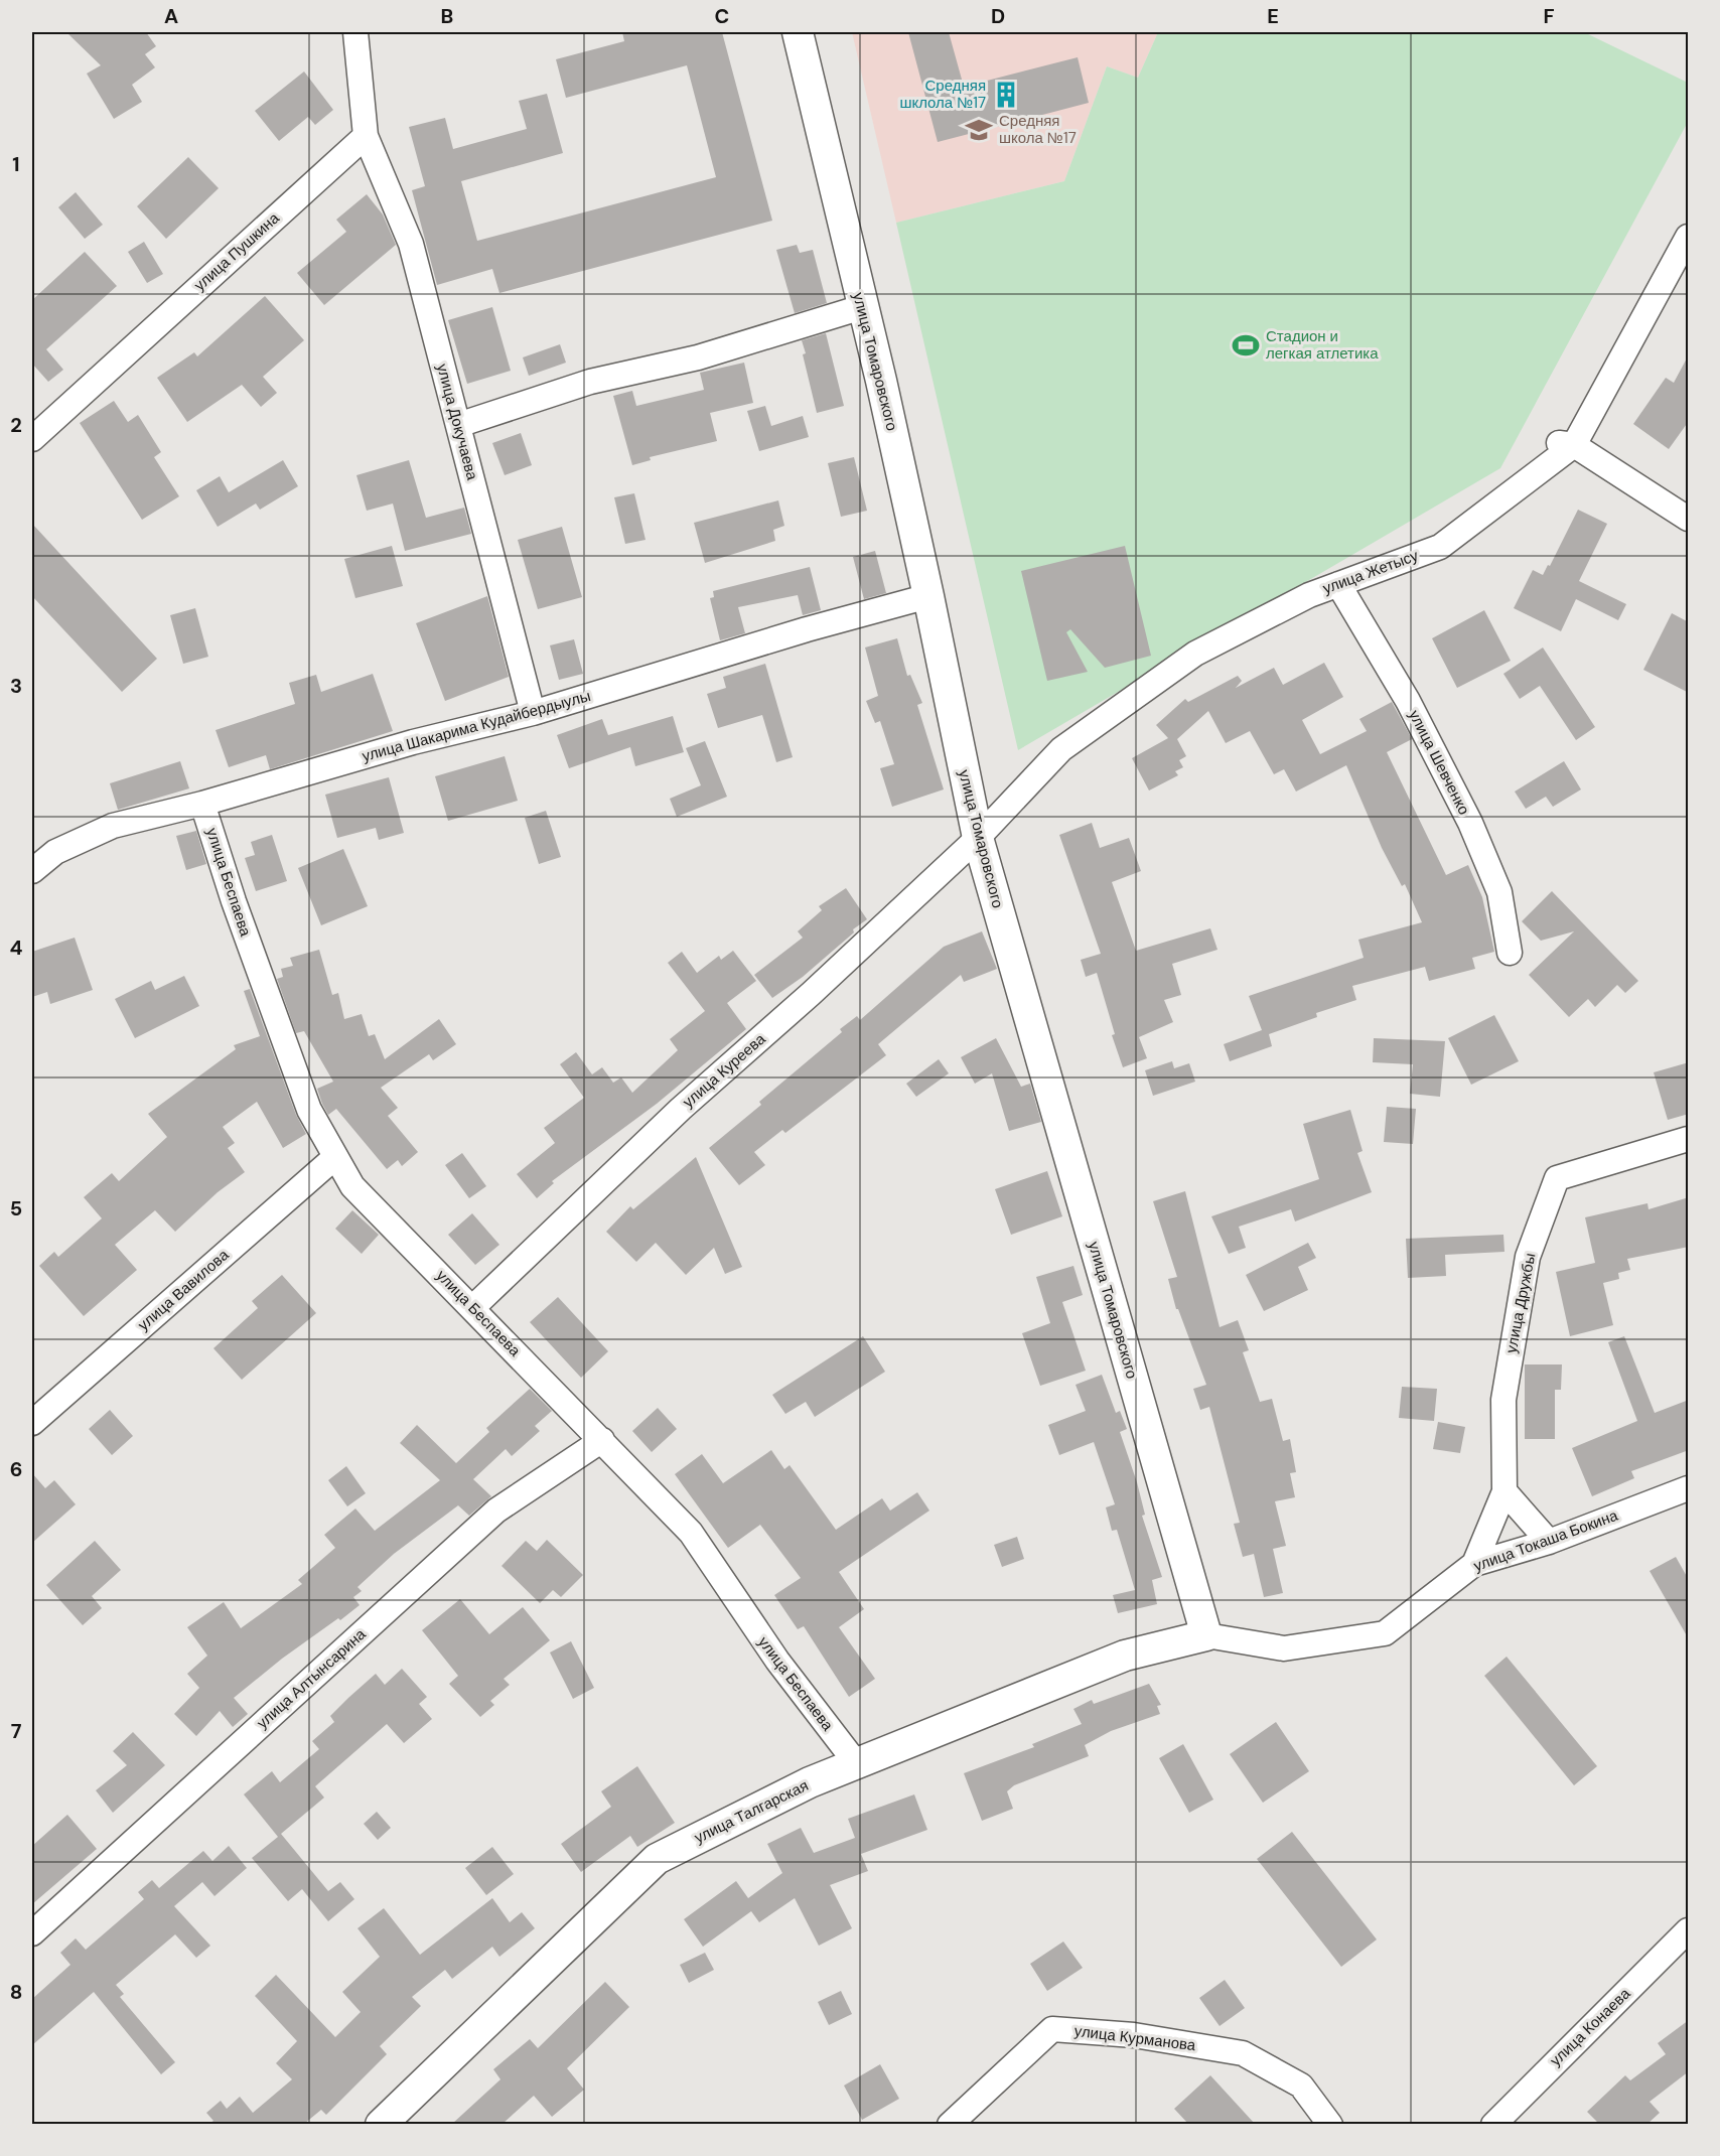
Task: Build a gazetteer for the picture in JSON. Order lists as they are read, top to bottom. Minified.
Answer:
{"streets":{"street":["улица Пушкина","улица Томаровского","улица Докучаева","улица Жетысу","улица Шакарима Кудайбердыулы","улица Шевченко","улица Беспаева","улица Куреева","улица Вавилова","улица Дружбы","улица Токаша Бокина","улица Алтынсарина","улица Талгарская","улица Конаева","улица Курманова"]},"crossings":[["улица Пушкина","улица Докучаева"],["улица Томаровского","улица Жетысу"],["улица Томаровского","улица Шакарима Кудайбердыулы"],["улица Томаровского","улица Куреева"],["улица Томаровского","улица Токаша Бокина"],["улица Томаровского","улица Талгарская"],["улица Докучаева","улица Шакарима Кудайбердыулы"],["улица Жетысу","улица Шевченко"],["улица Жетысу","улица Куреева"],["улица Шакарима Кудайбердыулы","улица Беспаева"],["улица Беспаева","улица Куреева"],["улица Беспаева","улица Вавилова"],["улица Беспаева","улица Алтынсарина"],["улица Беспаева","улица Талгарская"],["улица Дружбы","улица Токаша Бокина"],["улица Токаша Бокина","улица Талгарская"]],"places":{"building":["Средняя шклола №17"],"school or university":["Средняя школа №17"],"sports":["Стадион и легкая атлетика"]},"grid":{"columns":["A","B","C","D","E","F"],"rows":["1","2","3","4","5","6","7","8"]}}
